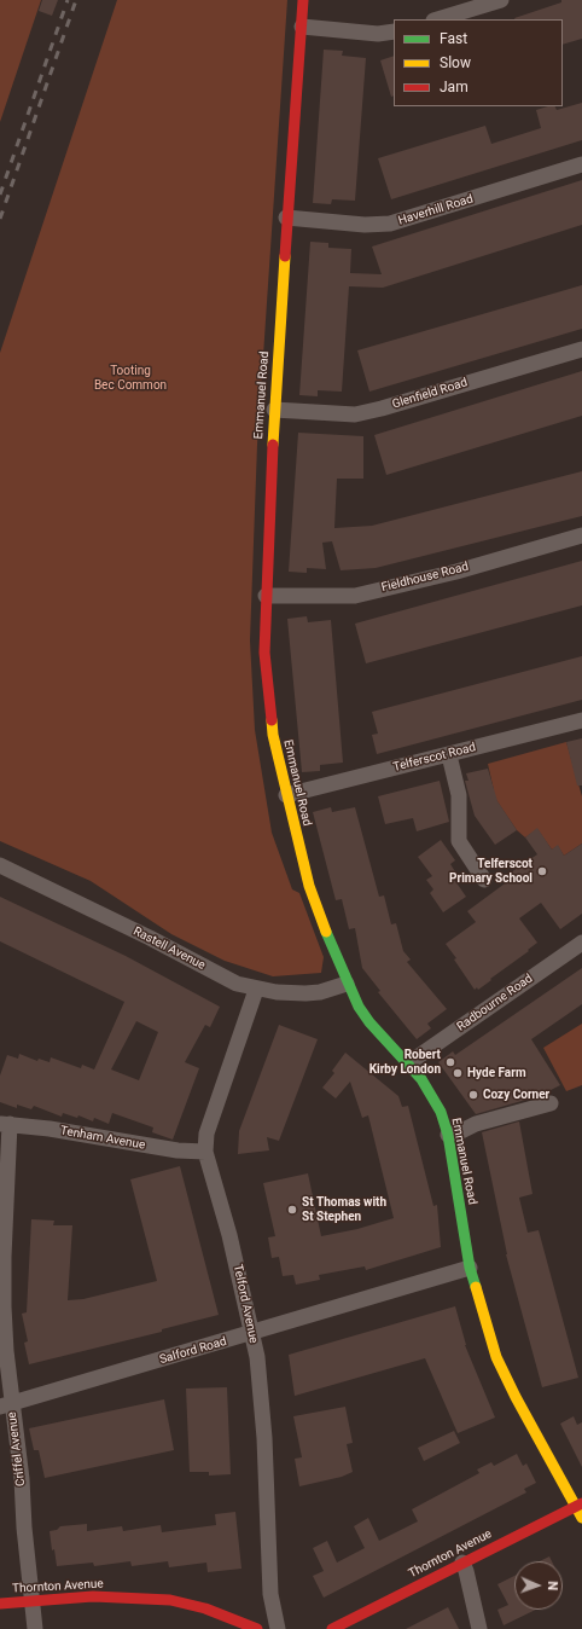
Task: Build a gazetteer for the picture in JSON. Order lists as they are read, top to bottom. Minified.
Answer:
{"streets":{"street":["Haverhill Road","Glenfield Road","Emmanuel Road","Fieldhouse Road","Telferscot Road","Rastell Avenue","Radbourne Road","Tenham Avenue","Telford Avenue","Salford Road","Criffel Avenue","Thornton Avenue"]},"crossings":[["Haverhill Road","Emmanuel Road"],["Glenfield Road","Emmanuel Road"],["Emmanuel Road","Fieldhouse Road"],["Emmanuel Road","Telferscot Road"],["Emmanuel Road","Rastell Avenue"],["Emmanuel Road","Radbourne Road"],["Emmanuel Road","Salford Road"],["Emmanuel Road","Thornton Avenue"],["Rastell Avenue","Telford Avenue"],["Tenham Avenue","Telford Avenue"],["Tenham Avenue","Criffel Avenue"],["Telford Avenue","Salford Road"],["Salford Road","Criffel Avenue"],["Criffel Avenue","Thornton Avenue"]],"parks":["Tooting Bec Common"],"places":["Telferscot Primary School","Robert Kirby London","Hyde Farm","Cozy Corner","St Thomas with St Stephen"],"legend":["Fast","Slow","Jam"],"north":"right"}
